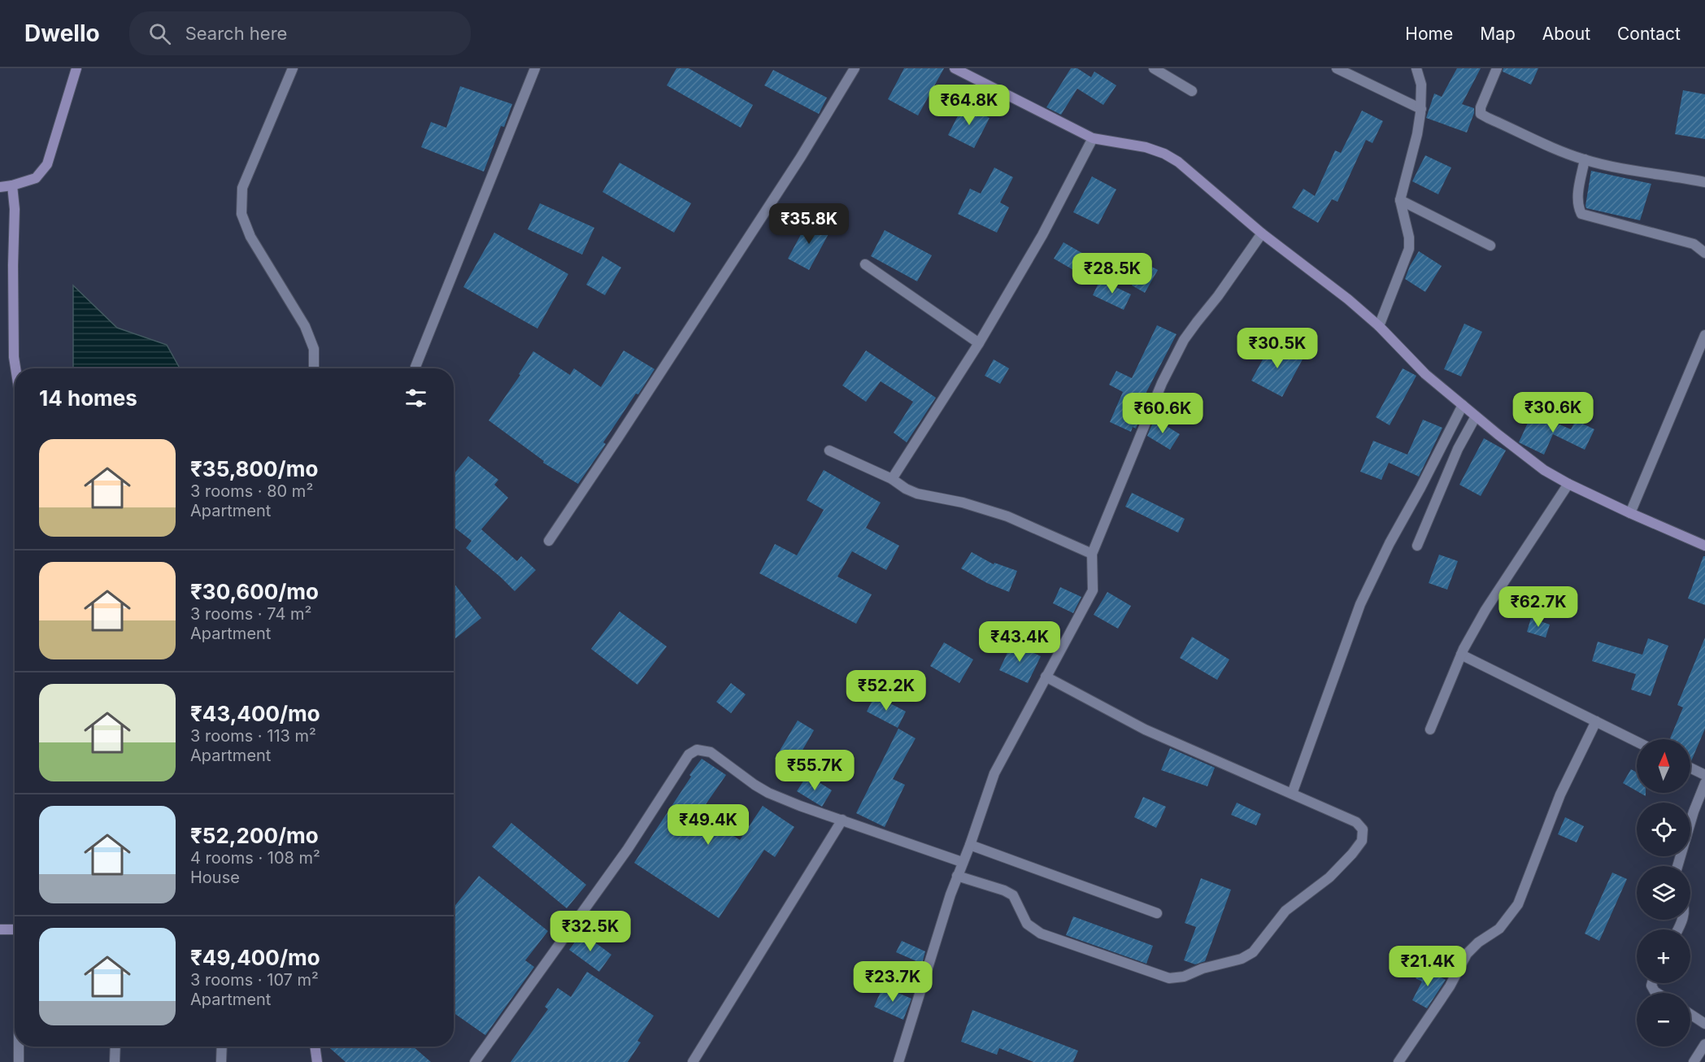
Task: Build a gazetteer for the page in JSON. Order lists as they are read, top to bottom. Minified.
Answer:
{"north":"top","page":{"header":"Dwello","search":"Search here","nav":["Home","Map","About","Contact"],"price":["₹64.8K","₹35.8K","₹28.5K","₹30.5K","₹30.6K","₹60.6K","₹62.7K","₹43.4K","₹52.2K","₹55.7K","₹49.4K","₹32.5K","₹21.4K","₹23.7K"],"heading":"14 homes","list":[{"name":"₹35,800/mo","note":"3 rooms · 80 m² · Apartment"},{"name":"₹30,600/mo","note":"3 rooms · 74 m² · Apartment"},{"name":"₹43,400/mo","note":"3 rooms · 113 m² · Apartment"},{"name":"₹52,200/mo","note":"4 rooms · 108 m² · House"},{"name":"₹49,400/mo","note":"3 rooms · 107 m² · Apartment"}],"map_buttons":["+","−"]}}
